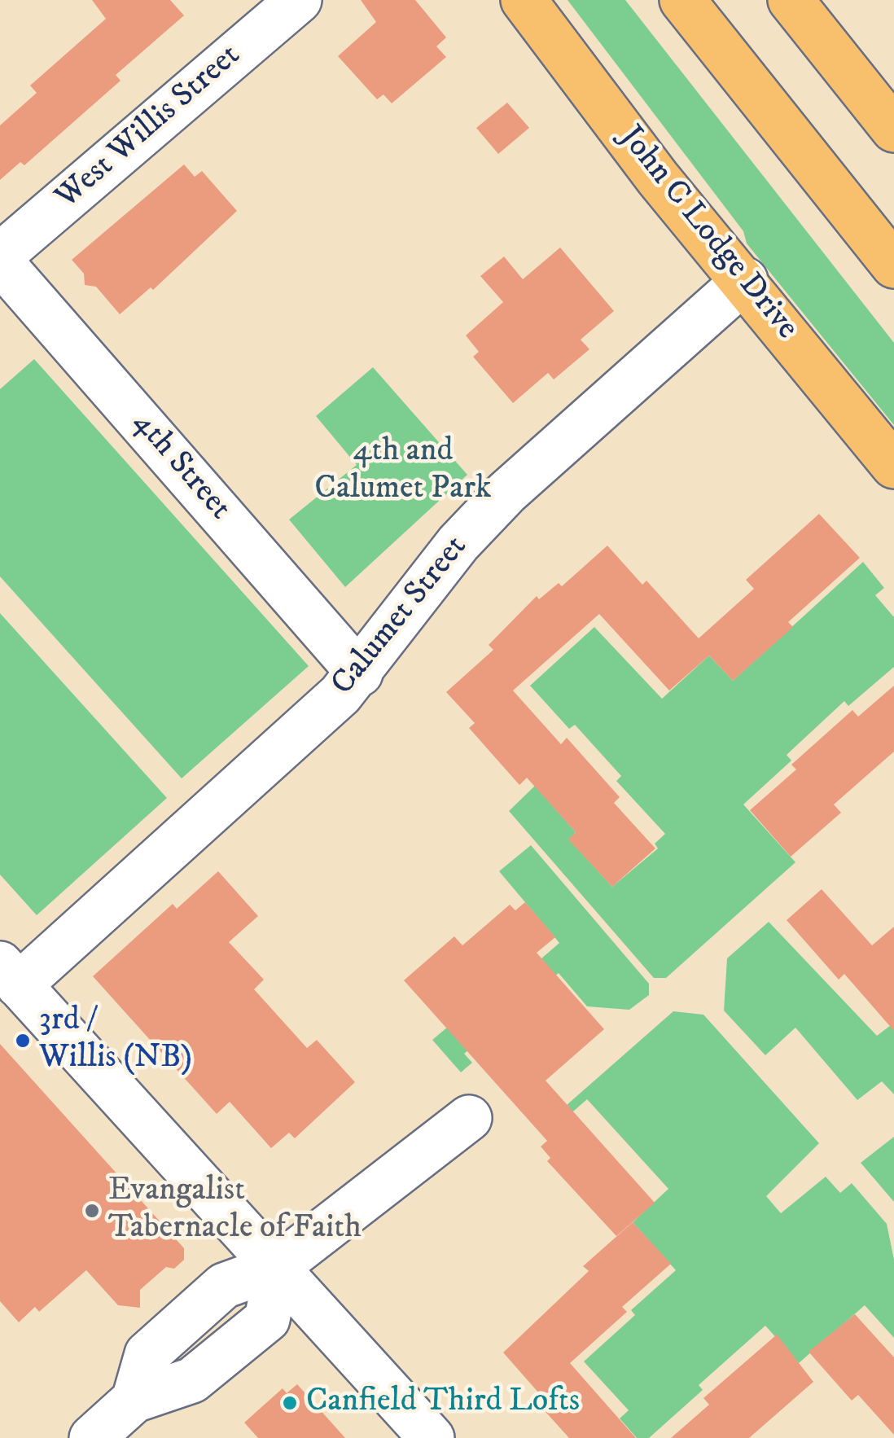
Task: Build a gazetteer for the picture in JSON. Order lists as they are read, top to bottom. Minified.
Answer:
{"streets":{"main road":["John C Lodge Drive"],"street":["West Willis Street","4th Street","Calumet Street"]},"crossings":[["West Willis Street","4th Street"],["John C Lodge Drive","Calumet Street"],["4th Street","Calumet Street"]],"parks":["4th and Calumet Park"],"places":["3rd / Willis (NB)","Evangalist Tabernacle of Faith","Canfield Third Lofts"]}
